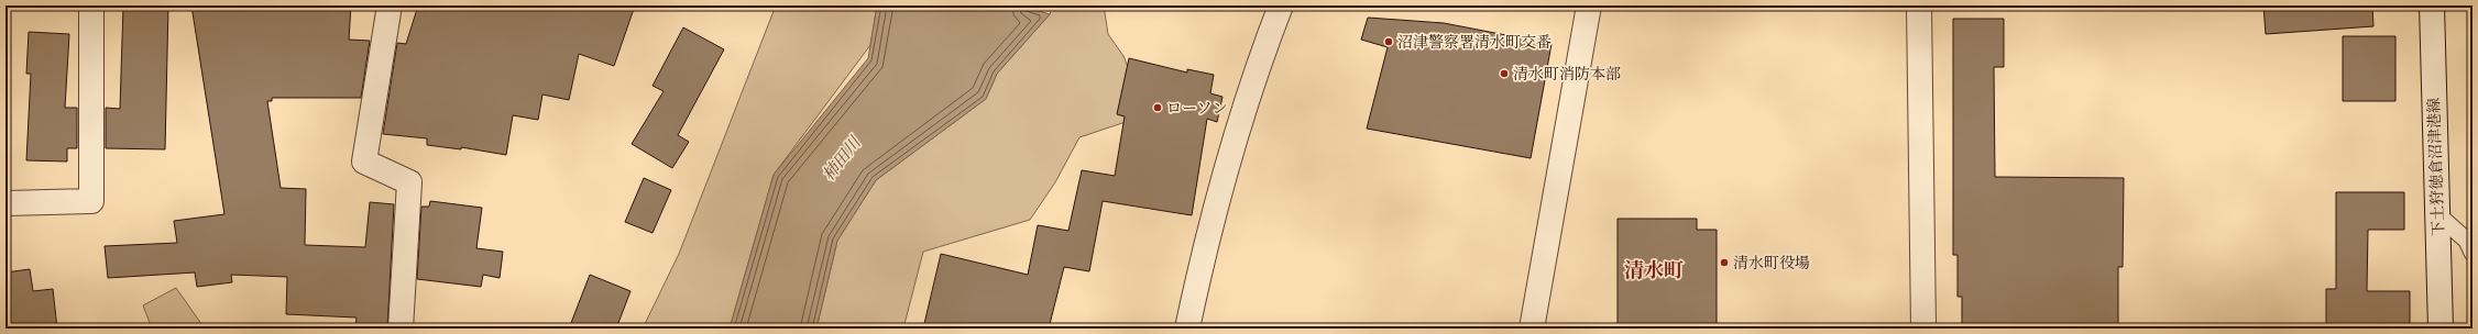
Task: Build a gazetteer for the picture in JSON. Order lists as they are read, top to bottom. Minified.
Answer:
{"streets":{"street":["下土狩徳倉沼津港線"]},"districts":["清水町"],"water":["柿田川"],"places":["沼津警察署清水町交番","清水町消防本部","ローソン","清水町役場"]}
